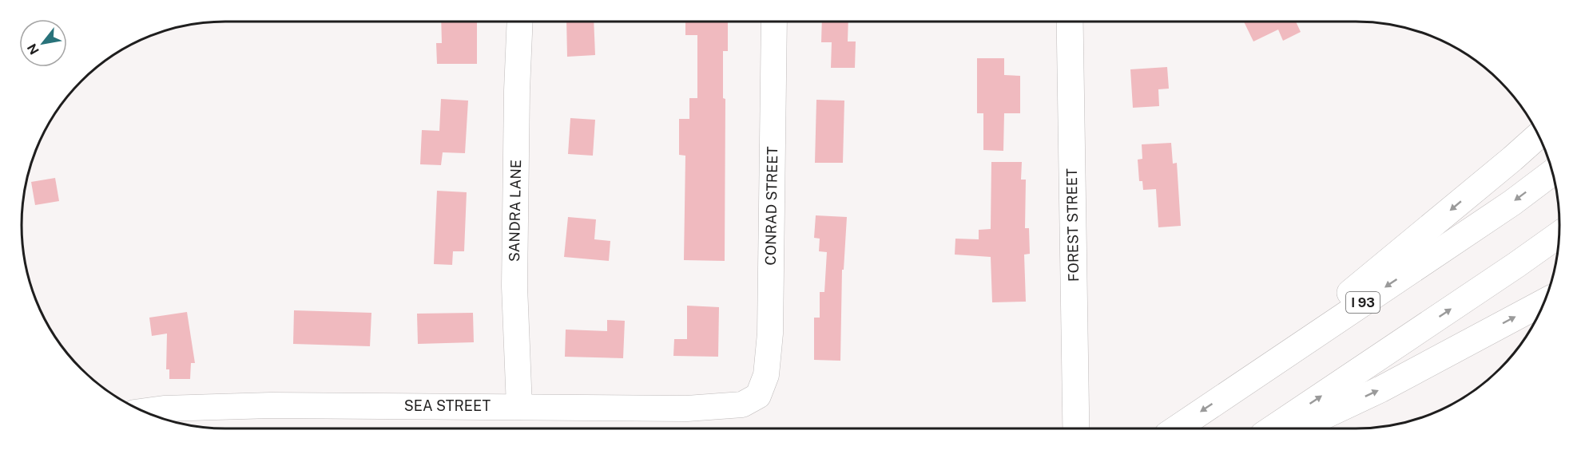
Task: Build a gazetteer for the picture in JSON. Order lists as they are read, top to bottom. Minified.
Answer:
{"streets":{"main road":["FOREST STREET","I 93"],"street":["CONRAD STREET","SANDRA LANE","SEA STREET"]},"crossings":[["CONRAD STREET","SEA STREET"],["SANDRA LANE","SEA STREET"]],"north":"bottom left"}
